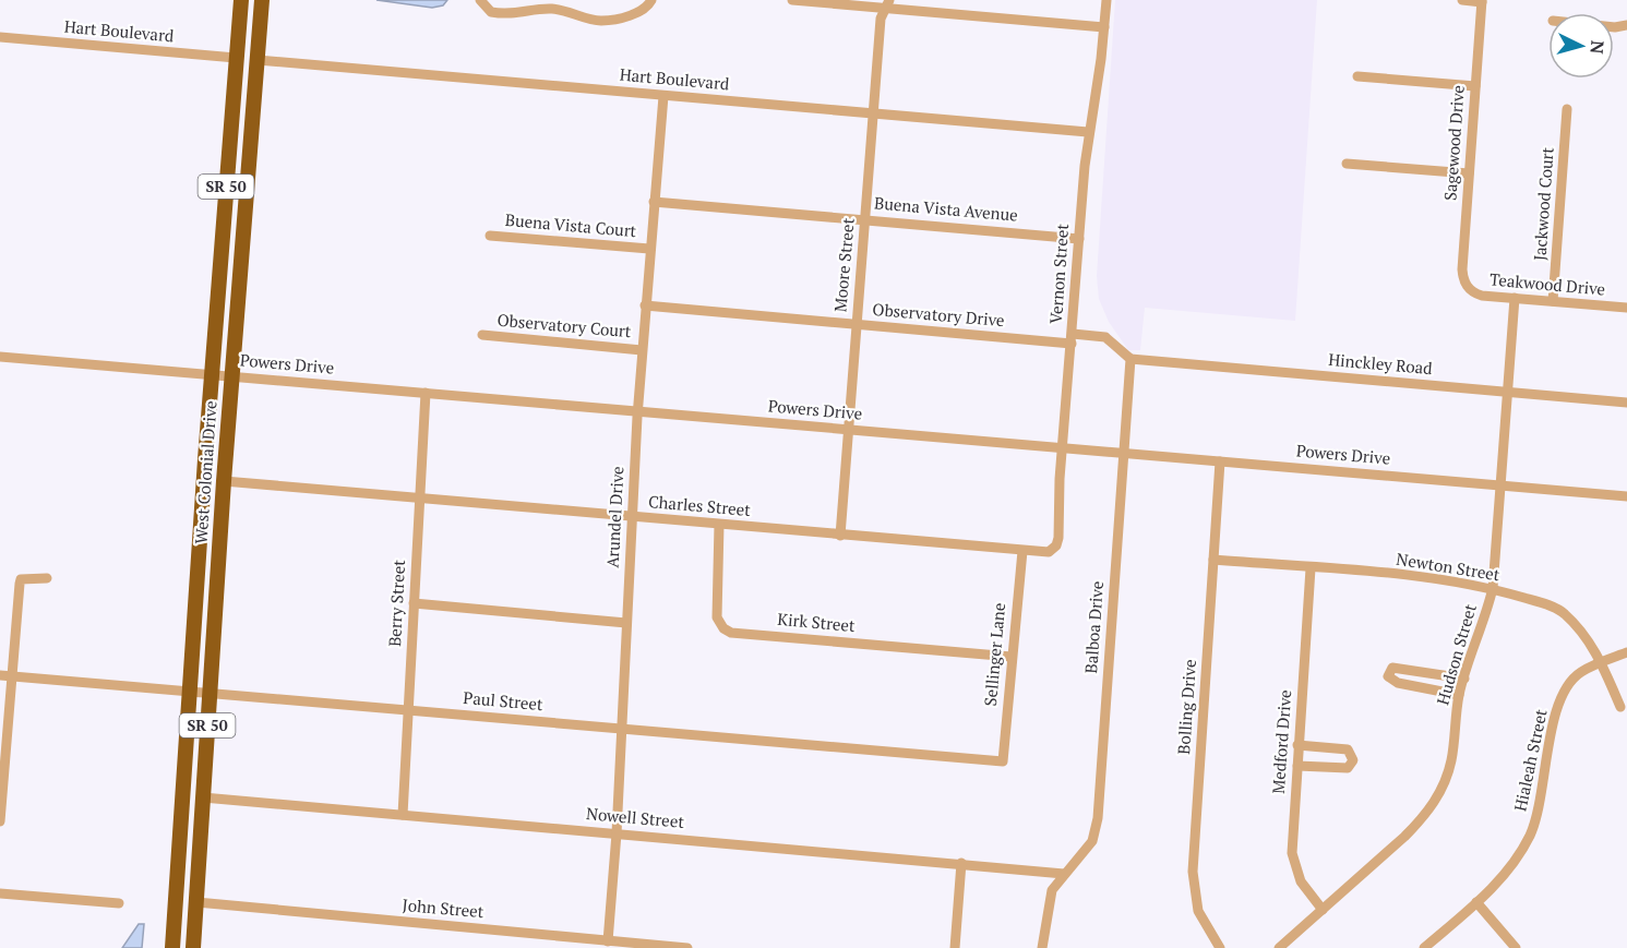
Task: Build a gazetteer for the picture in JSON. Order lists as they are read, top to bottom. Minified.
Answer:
{"streets":{"highway":["SR 50","West Colonial Drive"],"street":["Hart Boulevard","Sagewood Drive","Jackwood Court","Buena Vista Avenue","Buena Vista Court","Moore Street","Vernon Street","Teakwood Drive","Observatory Drive","Observatory Court","Powers Drive","Hinckley Road","Charles Street","Arundel Drive","Newton Street","Berry Street","Kirk Street","Balboa Drive","Sellinger Lane","Hudson Street","Paul Street","Bolling Drive","Medford Drive","Hialeah Street","Nowell Street","John Street"]},"crossings":[["Hart Boulevard","Moore Street"],["Hart Boulevard","Vernon Street"],["Hart Boulevard","West Colonial Drive"],["Hart Boulevard","Arundel Drive"],["Sagewood Drive","Teakwood Drive"],["Jackwood Court","Teakwood Drive"],["Buena Vista Avenue","Moore Street"],["Buena Vista Avenue","Vernon Street"],["Buena Vista Avenue","Arundel Drive"],["Buena Vista Court","Arundel Drive"],["Moore Street","Observatory Drive"],["Moore Street","Powers Drive"],["Moore Street","Charles Street"],["Vernon Street","Observatory Drive"],["Vernon Street","Powers Drive"],["Vernon Street","Charles Street"],["Teakwood Drive","Hudson Street"],["Observatory Drive","Arundel Drive"],["Observatory Court","Arundel Drive"],["Powers Drive","West Colonial Drive"],["Powers Drive","Arundel Drive"],["Powers Drive","Berry Street"],["Powers Drive","Balboa Drive"],["Powers Drive","Hudson Street"],["Powers Drive","Bolling Drive"],["Hinckley Road","Balboa Drive"],["Hinckley Road","Hudson Street"],["West Colonial Drive","Charles Street"],["West Colonial Drive","Paul Street"],["West Colonial Drive","Nowell Street"],["West Colonial Drive","John Street"],["Charles Street","Arundel Drive"],["Charles Street","Berry Street"],["Charles Street","Kirk Street"],["Charles Street","Sellinger Lane"],["Arundel Drive","Paul Street"],["Arundel Drive","Nowell Street"],["Arundel Drive","John Street"],["Newton Street","Hudson Street"],["Newton Street","Bolling Drive"],["Newton Street","Medford Drive"],["Newton Street","Hialeah Street"],["Berry Street","Paul Street"],["Berry Street","Nowell Street"],["Kirk Street","Sellinger Lane"],["Balboa Drive","Nowell Street"],["Sellinger Lane","Paul Street"],["Hudson Street","Medford Drive"]],"north":"right"}
